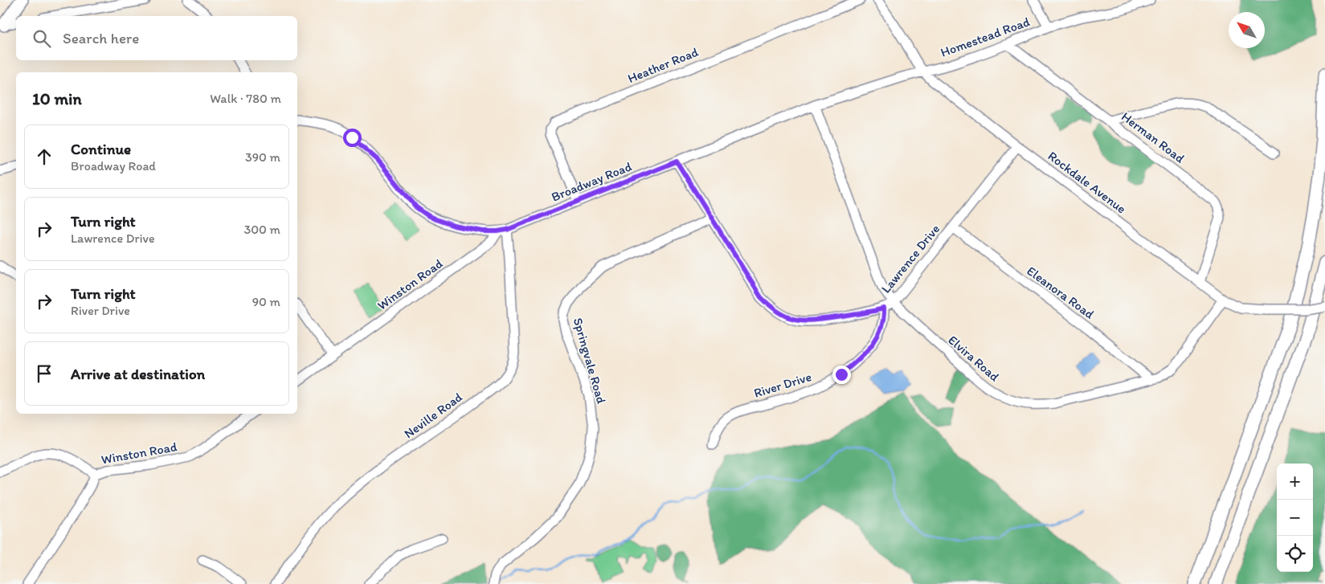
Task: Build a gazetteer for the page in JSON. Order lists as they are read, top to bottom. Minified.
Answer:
{"streets":{"street":["Homestead Road","Heather Road","Herman Road","Broadway Road","Rockdale Avenue","Lawrence Drive","Winston Road","Eleanora Road","Elvira Road","Springvale Road","River Drive","Neville Road"]},"crossings":[["Homestead Road","Herman Road"],["Homestead Road","Broadway Road"],["Homestead Road","Rockdale Avenue"],["Heather Road","Broadway Road"],["Herman Road","Rockdale Avenue"],["Broadway Road","Rockdale Avenue"],["Broadway Road","Lawrence Drive"],["Broadway Road","Winston Road"],["Broadway Road","Elvira Road"],["Broadway Road","Neville Road"],["Rockdale Avenue","Lawrence Drive"],["Rockdale Avenue","Elvira Road"],["Lawrence Drive","Eleanora Road"],["Lawrence Drive","Elvira Road"],["Lawrence Drive","Springvale Road"],["Lawrence Drive","River Drive"],["Eleanora Road","Elvira Road"]],"north":"top left","page":{"search":"Search here","heading":["10 min","Walk · 780 m"],"list":[["Continue","Broadway Road","390 m"],["Turn right","Lawrence Drive","300 m"],["Turn right","River Drive","90 m"],"Arrive at destination"],"map_buttons":["+","−"]}}
